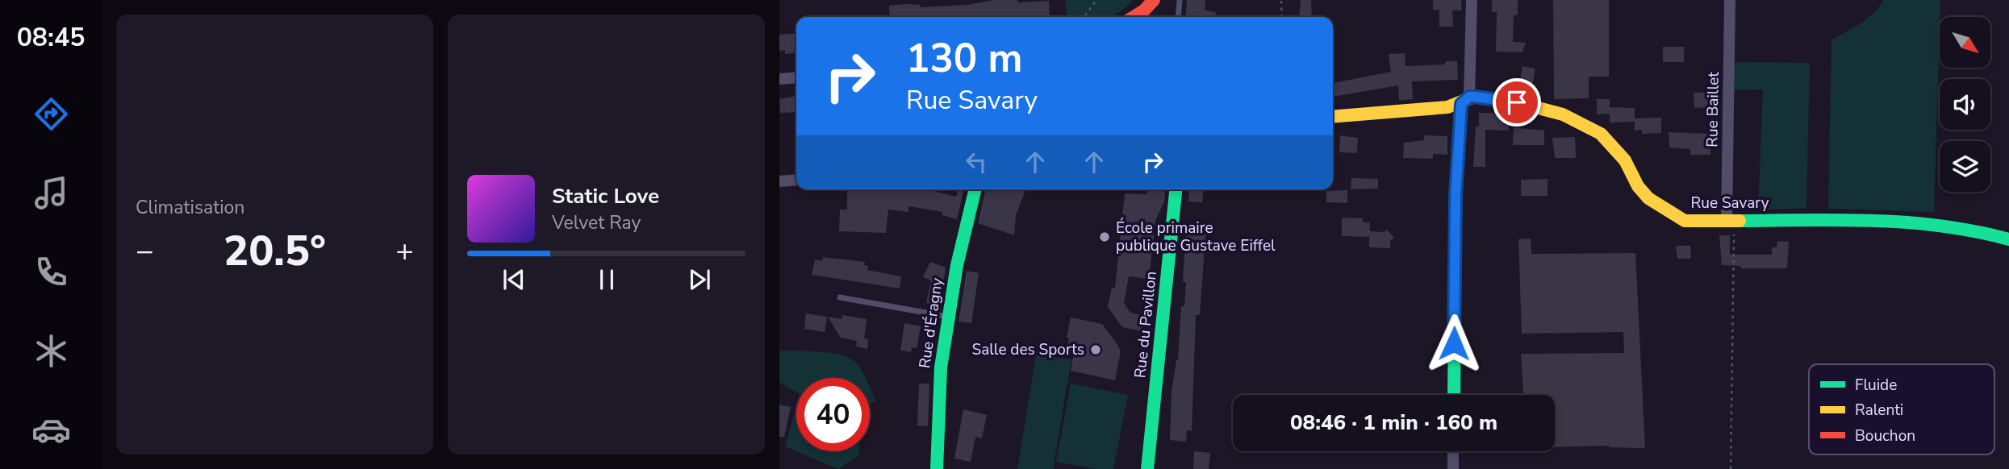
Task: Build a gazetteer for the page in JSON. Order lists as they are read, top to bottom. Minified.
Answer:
{"streets":{"street":["Rue Baillet","Rue Savary","Rue d'Éragny","Rue du Pavillon"]},"crossings":[["Rue Baillet","Rue Savary"]],"places":["École primaire publique Gustave Eiffel","Salle des Sports"],"legend":["Fluide","Ralenti","Bouchon"],"north":"bottom right","page":{"tabs":"08:45","tile":"Climatisation","turn":["130 m","Rue Savary"],"song":["Static Love","Velvet Ray"],"heat":["−","20.5°","+"],"limit":"40","trip":"08:46 · 1 min · 160 m"}}
